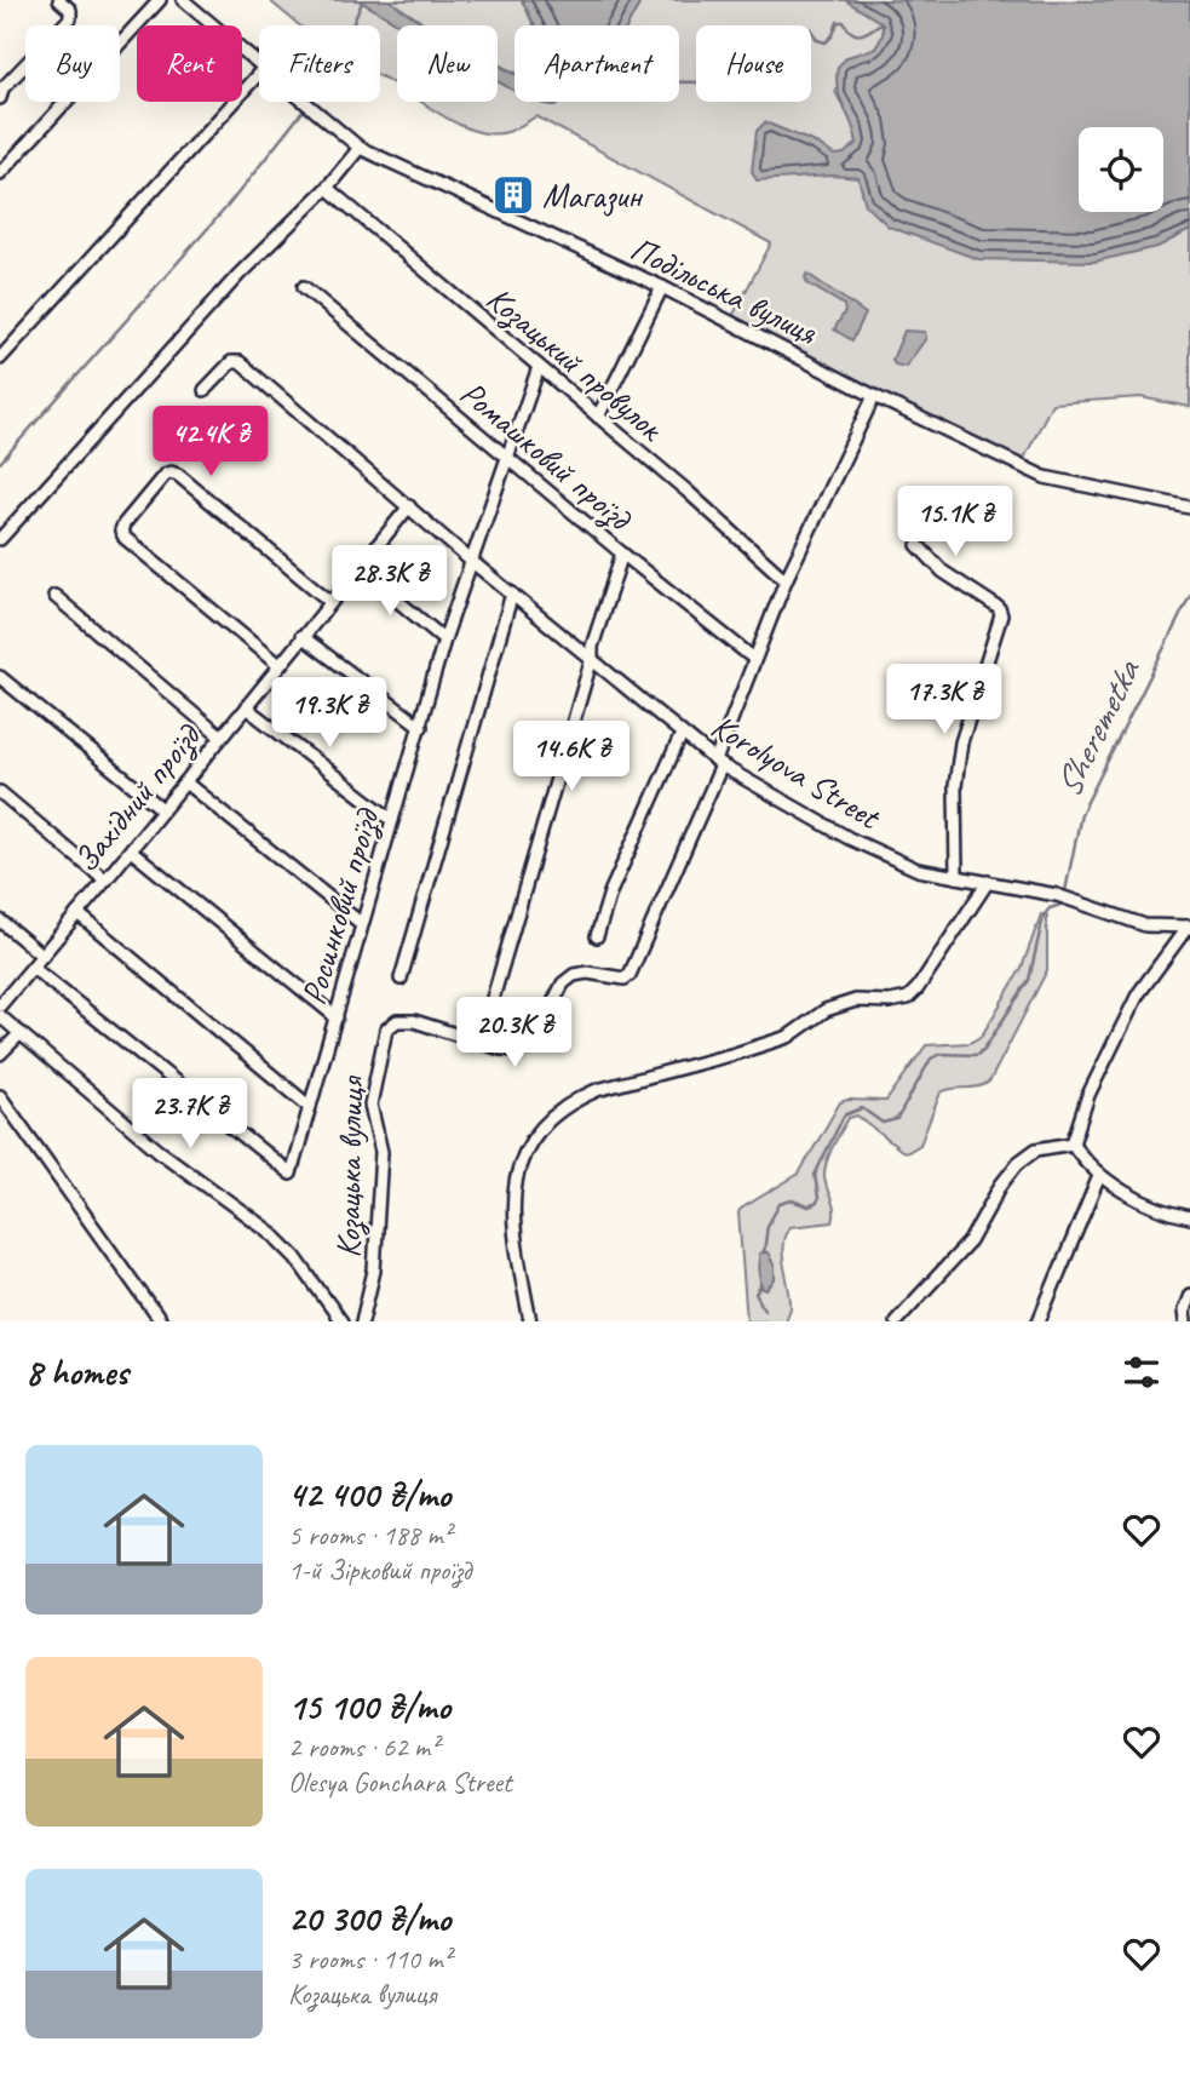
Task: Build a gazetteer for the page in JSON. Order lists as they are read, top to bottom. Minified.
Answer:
{"streets":{"street":["Подільська вулиця","Козацький провулок","Ромашковий проїзд","Korolyova Street","Західний проїзд","Росинковий проїзд","Козацька вулиця"]},"crossings":[["Подільська вулиця","Козацька вулиця"],["Козацький провулок","Росинковий проїзд"],["Козацький провулок","Козацька вулиця"],["Ромашковий проїзд","Росинковий проїзд"],["Ромашковий проїзд","Козацька вулиця"],["Korolyova Street","Західний проїзд"],["Korolyova Street","Росинковий проїзд"],["Korolyova Street","Козацька вулиця"],["Західний проїзд","Росинковий проїзд"]],"water":["Sheremetka"],"places":{"building":["Магазин"]},"page":{"chip":["Buy","Rent","Filters","New","Apartment","House"],"price":["42.4K ₴","15.1K ₴","28.3K ₴","17.3K ₴","19.3K ₴","14.6K ₴","20.3K ₴","23.7K ₴"],"heading":"8 homes","list":[{"name":"42 400 ₴/mo","note":"5 rooms · 188 m² · 1-й Зірковий проїзд"},{"name":"15 100 ₴/mo","note":"2 rooms · 62 m² · Olesya Gonchara Street"},{"name":"20 300 ₴/mo","note":"3 rooms · 110 m² · Козацька вулиця"}]}}
